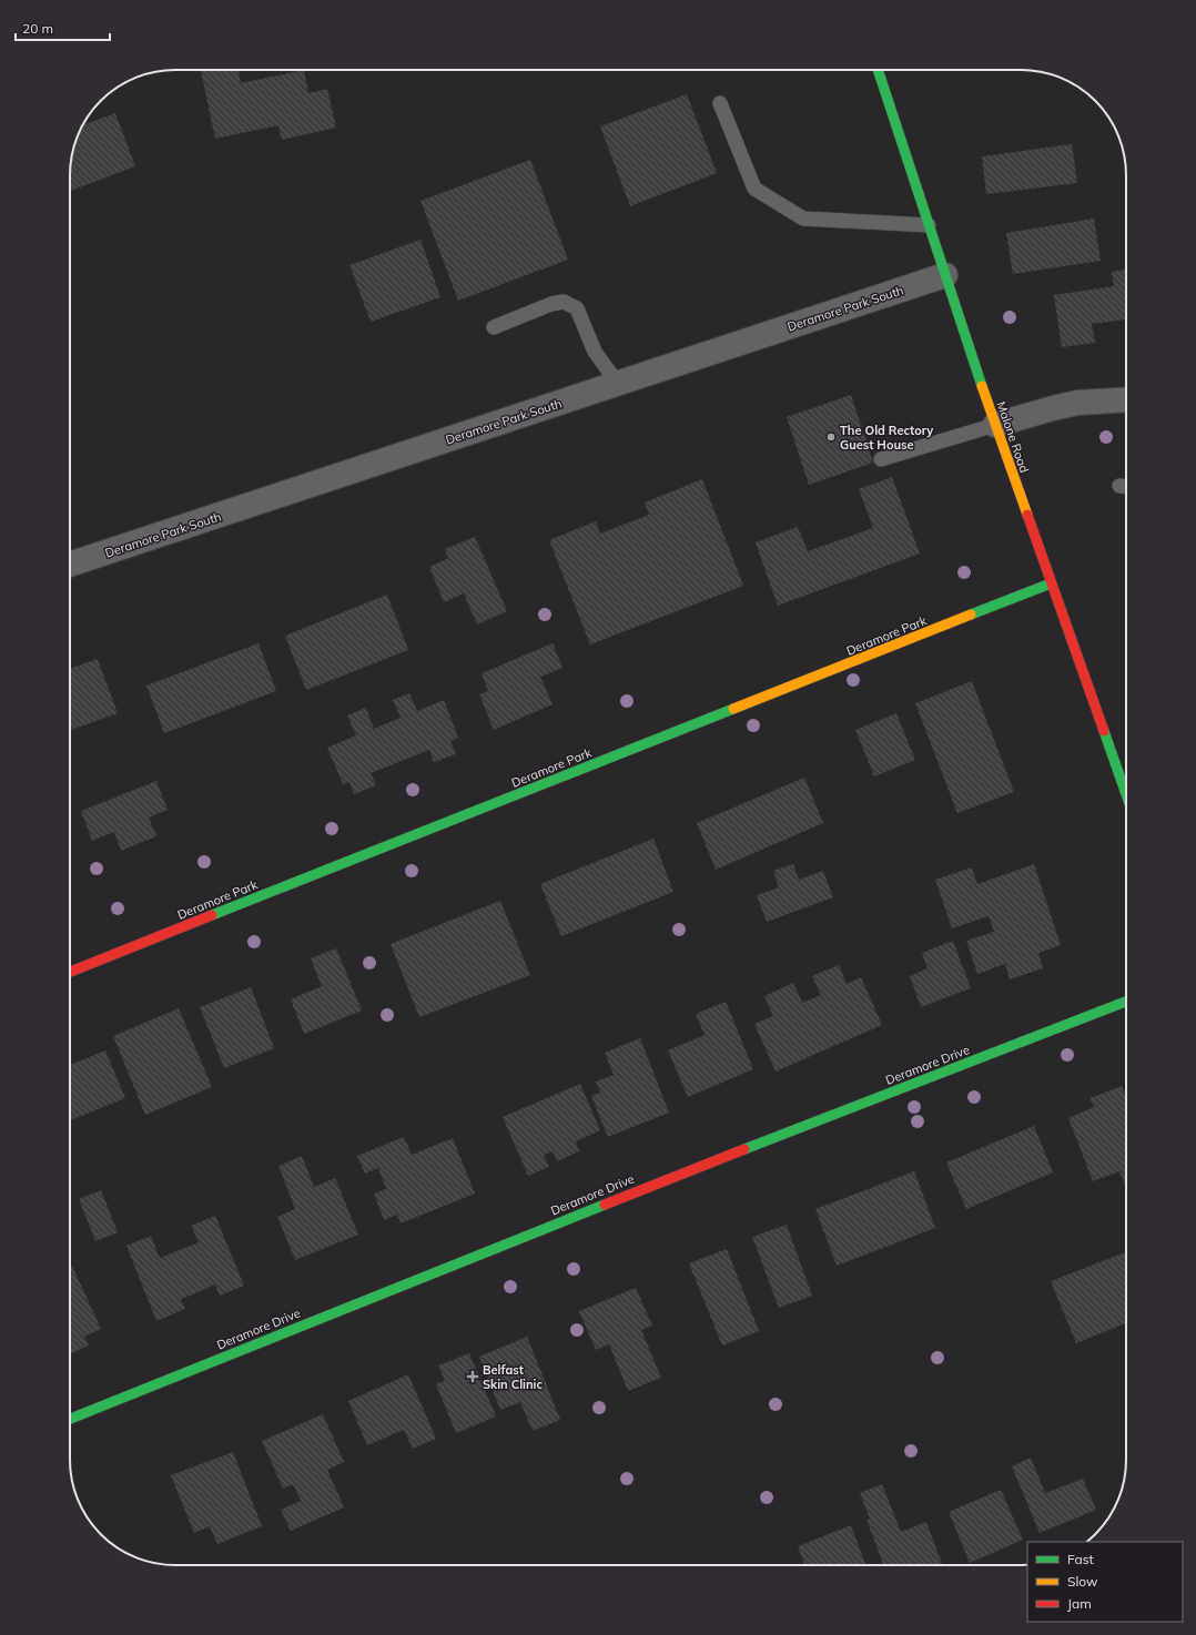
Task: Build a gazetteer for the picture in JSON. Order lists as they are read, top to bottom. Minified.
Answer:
{"streets":{"street":["Deramore Park South","Malone Road","Deramore Park","Deramore Drive"]},"crossings":[["Deramore Park South","Malone Road"],["Malone Road","Deramore Park"]],"places":{"other":["The Old Rectory Guest House"],"health":["Belfast Skin Clinic"]},"legend":["Fast","Slow","Jam"],"scale_bar":"20 m"}
